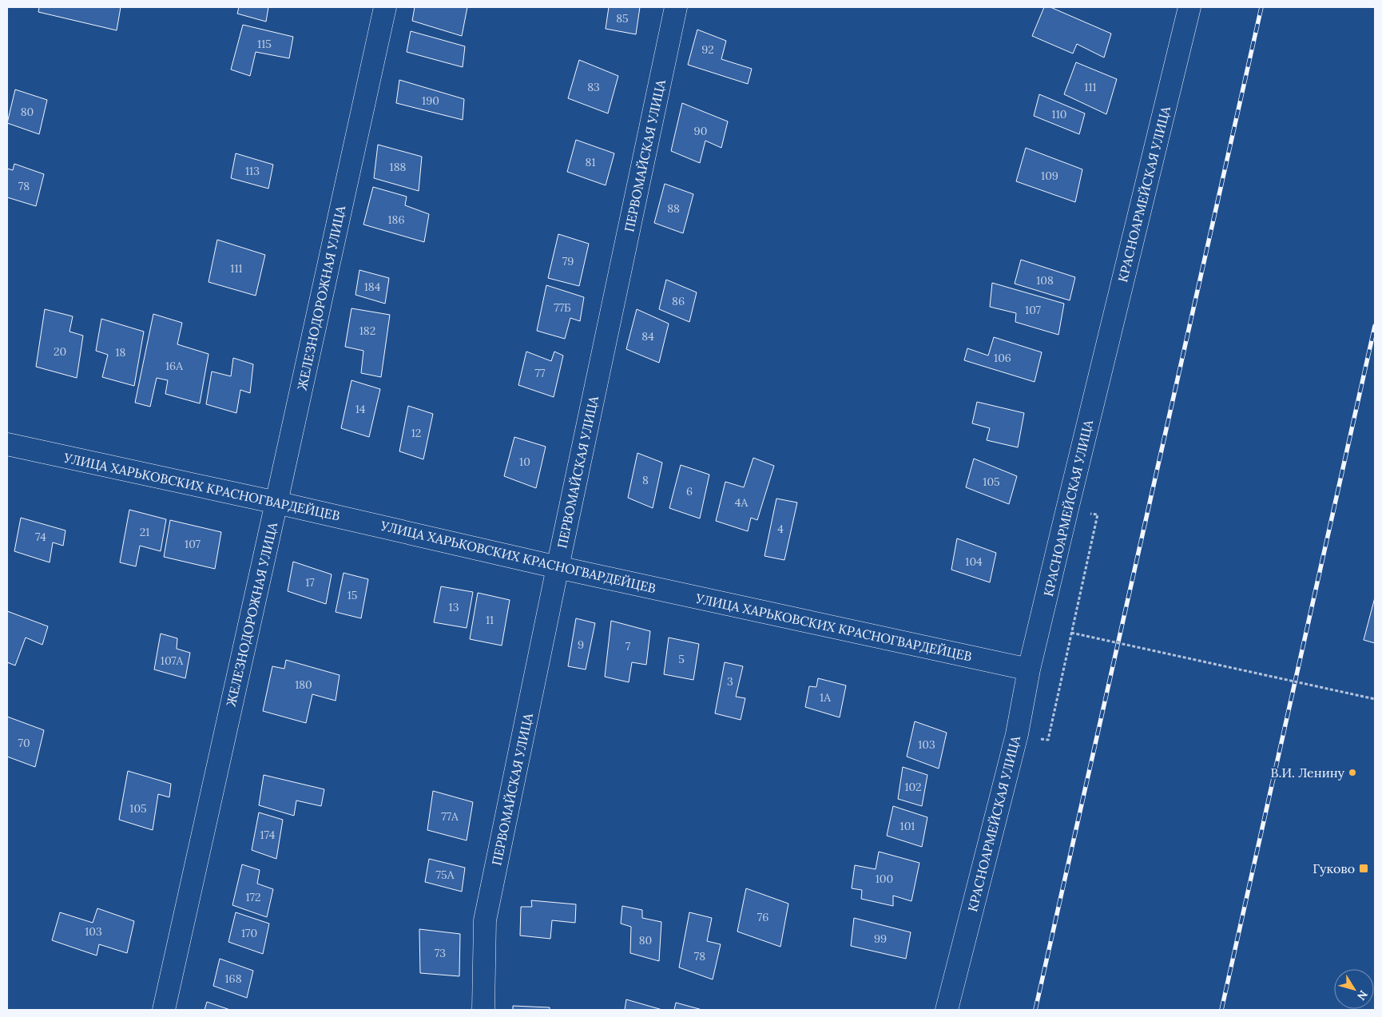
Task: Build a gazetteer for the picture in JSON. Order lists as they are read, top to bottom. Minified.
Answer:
{"streets":{"street":["ПЕРВОМАЙСКАЯ УЛИЦА","КРАСНОАРМЕЙСКАЯ УЛИЦА","ЖЕЛЕЗНОДОРОЖНАЯ УЛИЦА","УЛИЦА ХАРЬКОВСКИХ КРАСНОГВАРДЕЙЦЕВ"]},"crossings":[["ПЕРВОМАЙСКАЯ УЛИЦА","УЛИЦА ХАРЬКОВСКИХ КРАСНОГВАРДЕЙЦЕВ"],["КРАСНОАРМЕЙСКАЯ УЛИЦА","УЛИЦА ХАРЬКОВСКИХ КРАСНОГВАРДЕЙЦЕВ"],["ЖЕЛЕЗНОДОРОЖНАЯ УЛИЦА","УЛИЦА ХАРЬКОВСКИХ КРАСНОГВАРДЕЙЦЕВ"]],"places":{"other":["В.И. Ленину"],"transit":["Гуково"]},"house_numbers":["85","115","92","83","111","190","80","110","90","81","188","113","109","78","88","186","79","111","108","184","86","77Б","107","182","84","20","18","106","16А","77","14","12","10","8","105","6","4А","4","21","74","107","104","17","15","13","11","9","7","5","107А","3","180","1А","70","103","102","105","77А","101","174","75А","100","172","76","103","170","99","80","73","78","168"],"north":"bottom right"}
